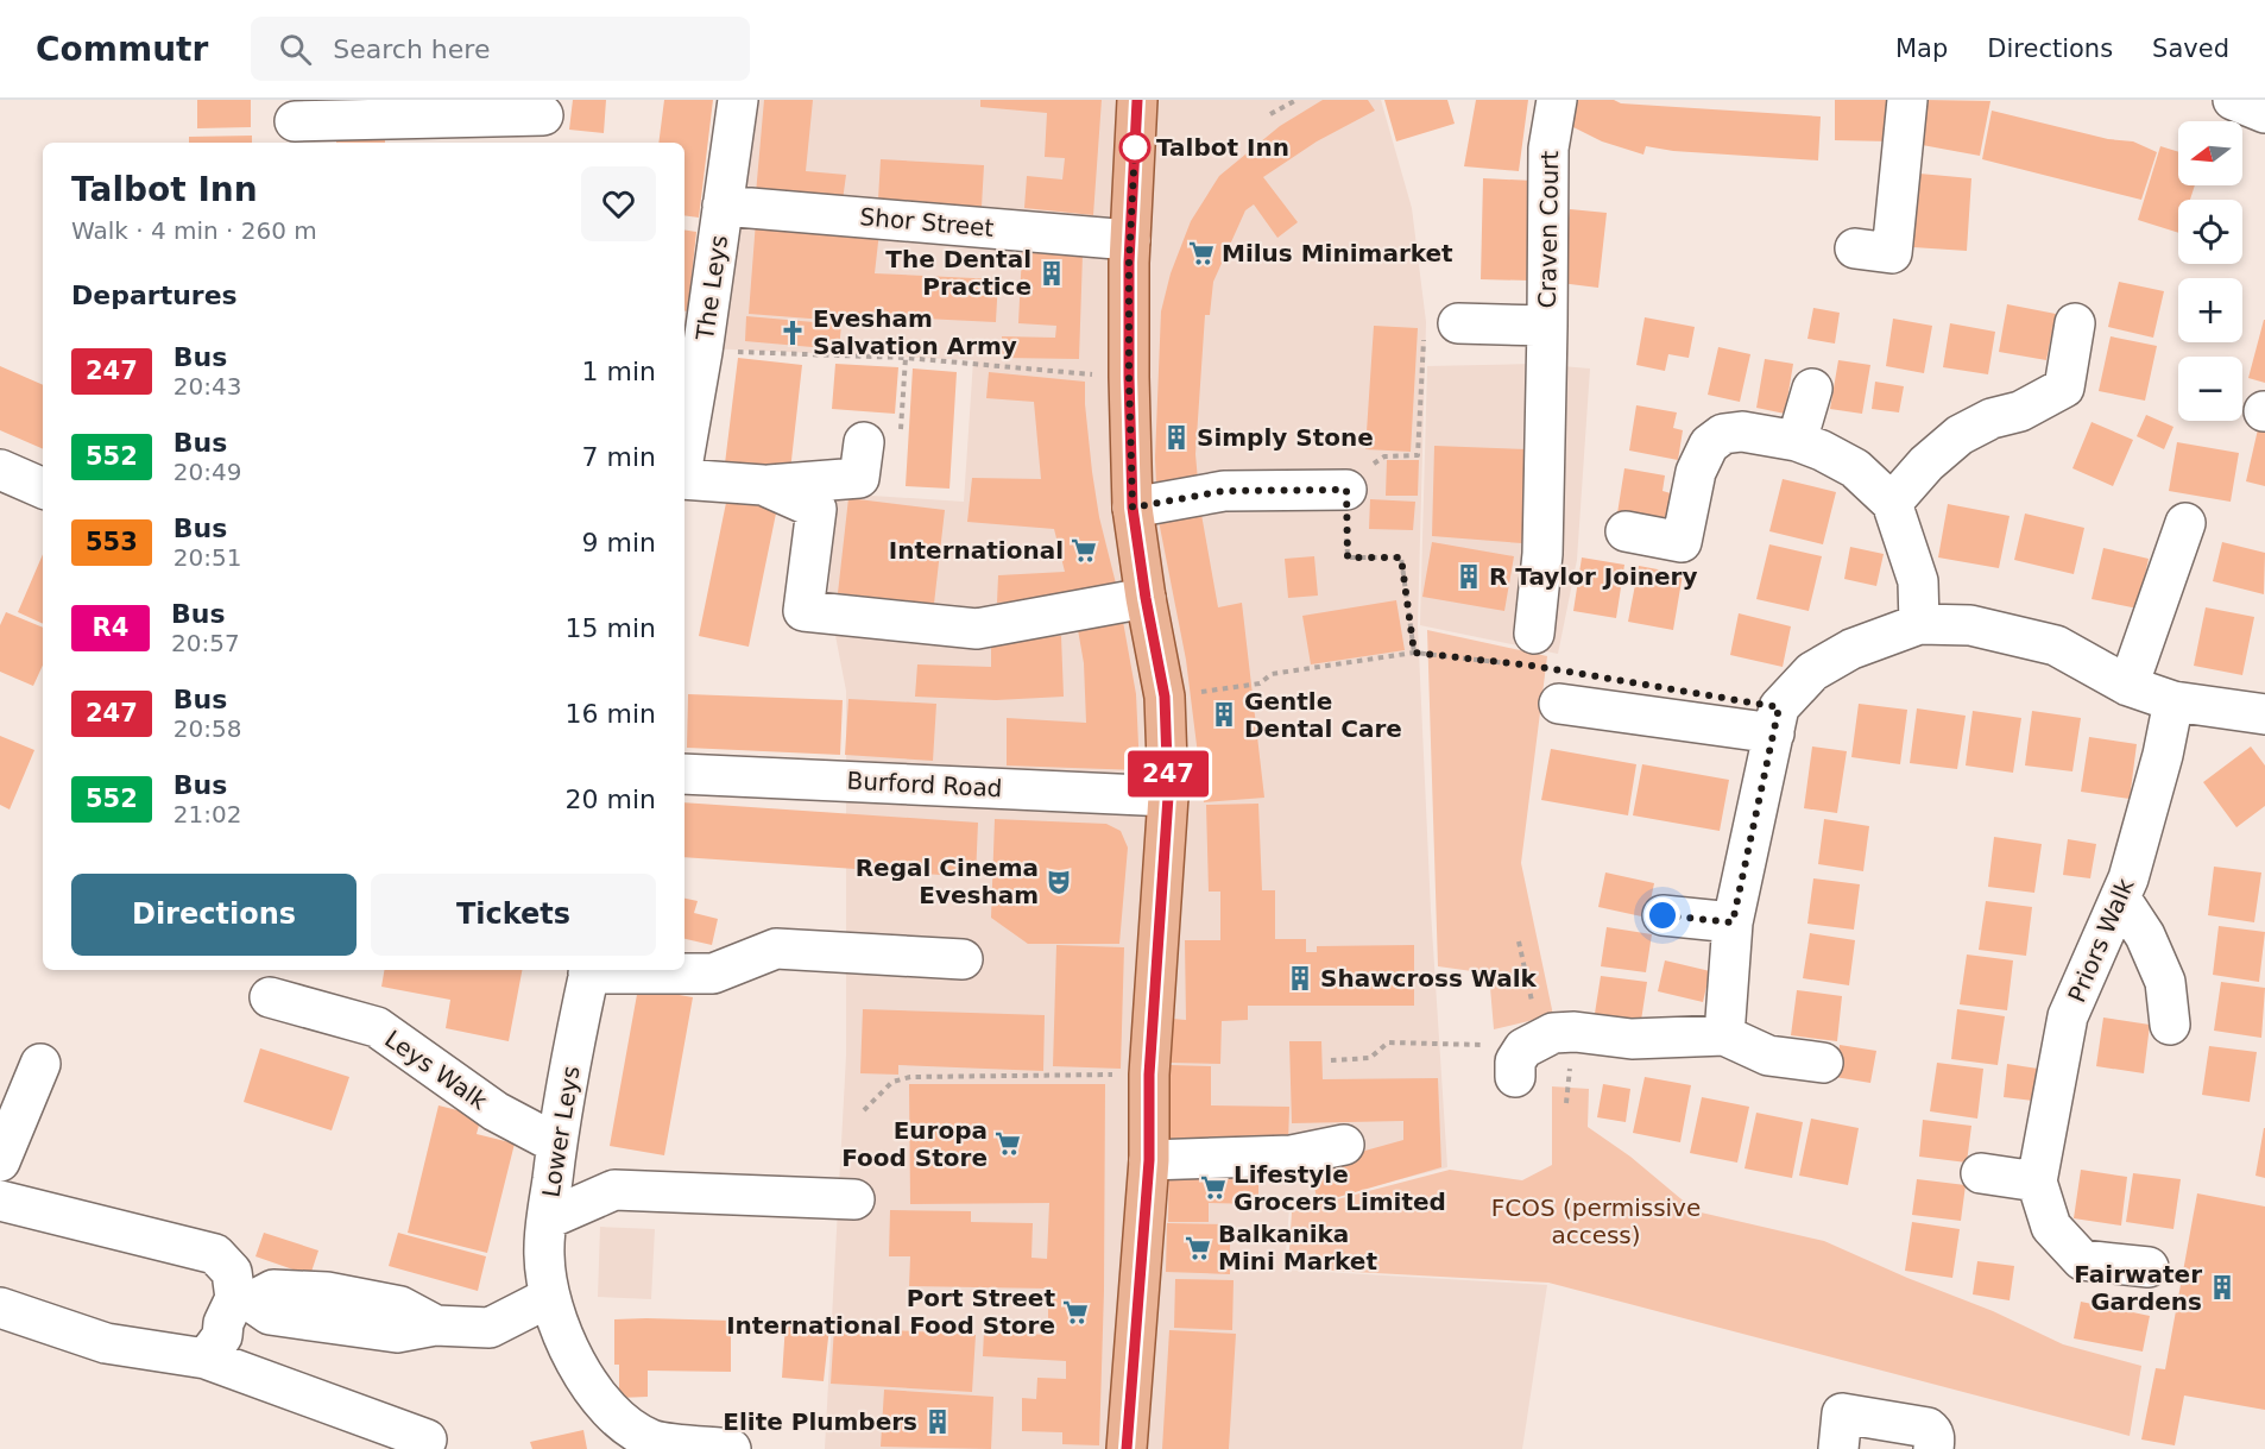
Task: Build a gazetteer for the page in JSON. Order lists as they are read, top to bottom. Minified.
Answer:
{"streets":{"street":["Shor Street","Craven Court","The Leys","Burford Road","Priors Walk","Leys Walk","Lower Leys"]},"crossings":[["Shor Street","The Leys"],["Leys Walk","Lower Leys"]],"parks":["FCOS (permissive access)"],"places":{"other":["Talbot Inn"],"supermarket":["Milus Minimarket","International","Europa Food Store","Lifestyle Grocers Limited","Balkanika Mini Market","Port Street International Food Store"],"building":["The Dental Practice","Simply Stone","R Taylor Joinery","Gentle Dental Care","Shawcross Walk","Fairwater Gardens","Elite Plumbers"],"church":["Evesham Salvation Army"],"theatre":["Regal Cinema Evesham"]},"lines":["bus line 247"],"north":"left","page":{"header":"Commutr","search":"Search here","nav":["Map","Directions","Saved"],"on_map":"247","map_buttons":["+","−"],"heading":[["Talbot Inn","Walk · 4 min · 260 m"],"Departures"],"list":[{"mark":"247","name":"Bus","note":"20:43","value":"1 min"},{"mark":"552","name":"Bus","note":"20:49","value":"7 min"},{"mark":"553","name":"Bus","note":"20:51","value":"9 min"},{"mark":"R4","name":"Bus","note":"20:57","value":"15 min"},{"mark":"247","name":"Bus","note":"20:58","value":"16 min"},{"mark":"552","name":"Bus","note":"21:02","value":"20 min"}],"buttons":["Directions","Tickets"]}}
